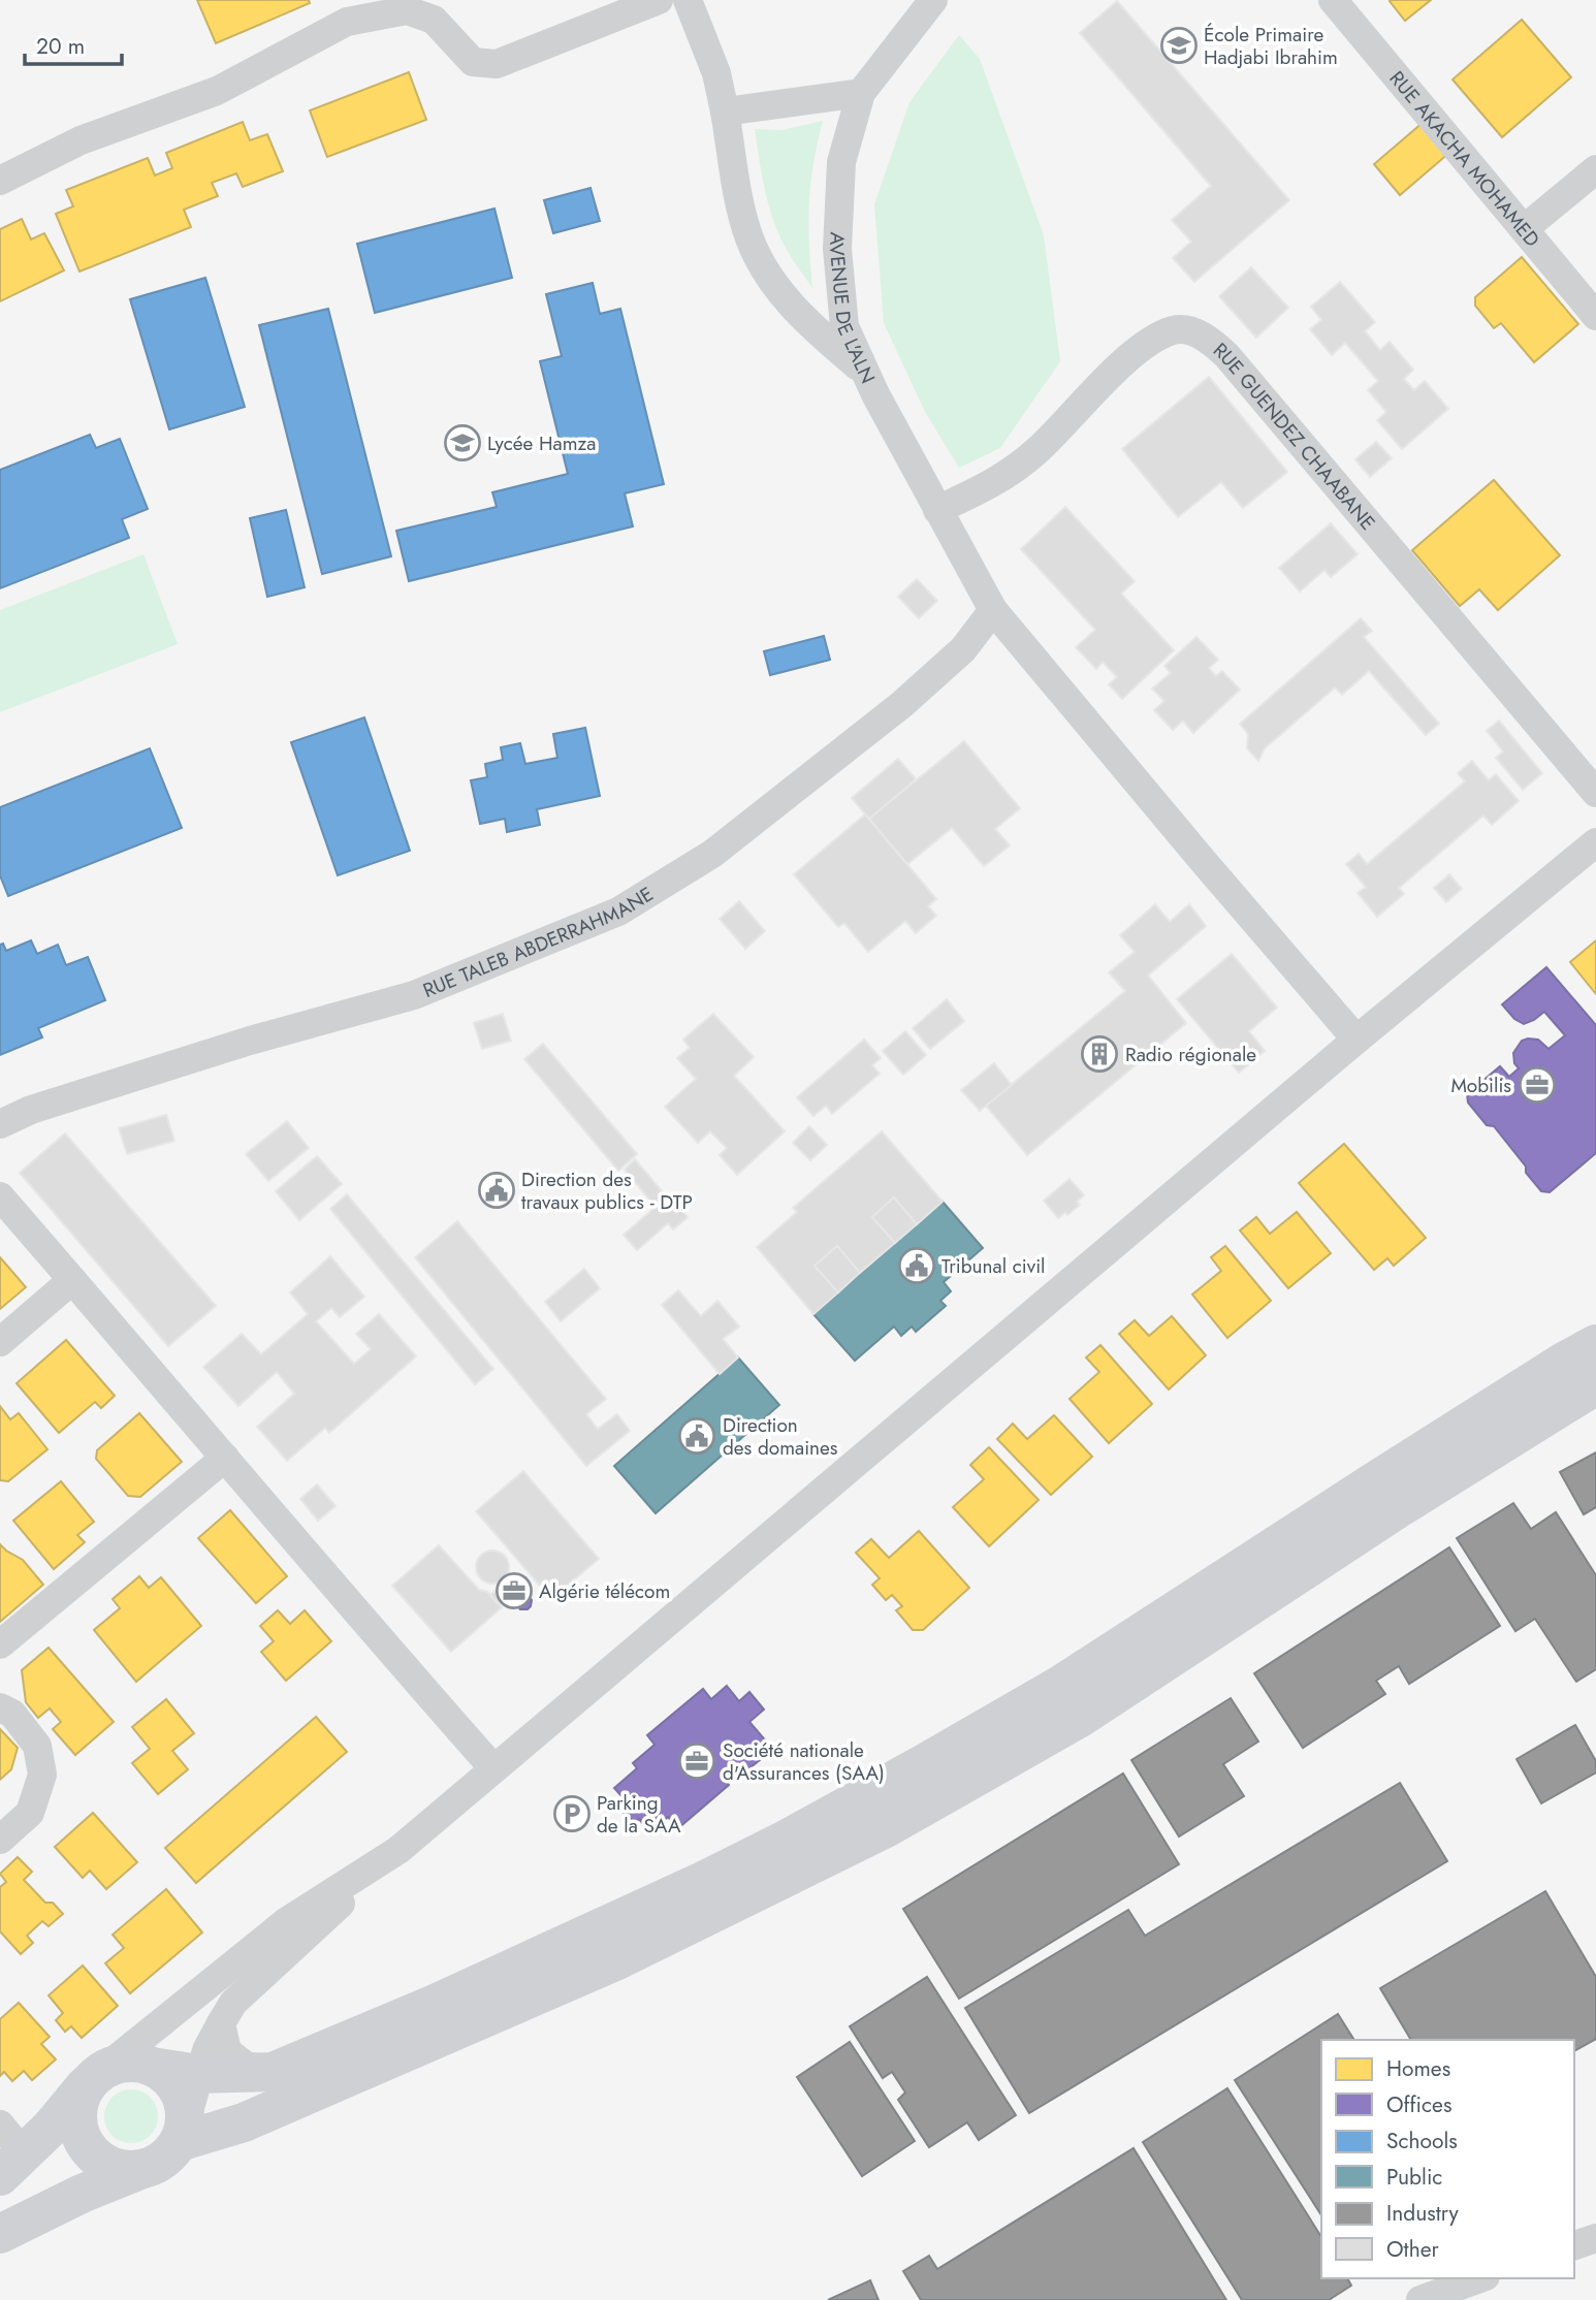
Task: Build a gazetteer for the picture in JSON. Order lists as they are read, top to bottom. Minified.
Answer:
{"streets":{"street":["RUE AKACHA MOHAMED","AVENUE DE L'ALN","RUE GUENDEZ CHAABANE","RUE TALEB ABDERRAHMANE"]},"crossings":[["AVENUE DE L'ALN","RUE GUENDEZ CHAABANE"],["AVENUE DE L'ALN","RUE TALEB ABDERRAHMANE"]],"places":{"school or university":["École Primaire Hadjabi Ibrahim","Lycée Hamza"],"building":["Radio régionale"],"office":["Mobilis","Algérie télécom","Société nationale d'Assurances (SAA)"],"public building":["Direction des travaux publics - DTP","Tribunal civil","Direction des domaines"],"parking":["Parking de la SAA"]},"legend":["Homes","Offices","Schools","Public","Industry","Other"],"scale_bar":"20 m"}
